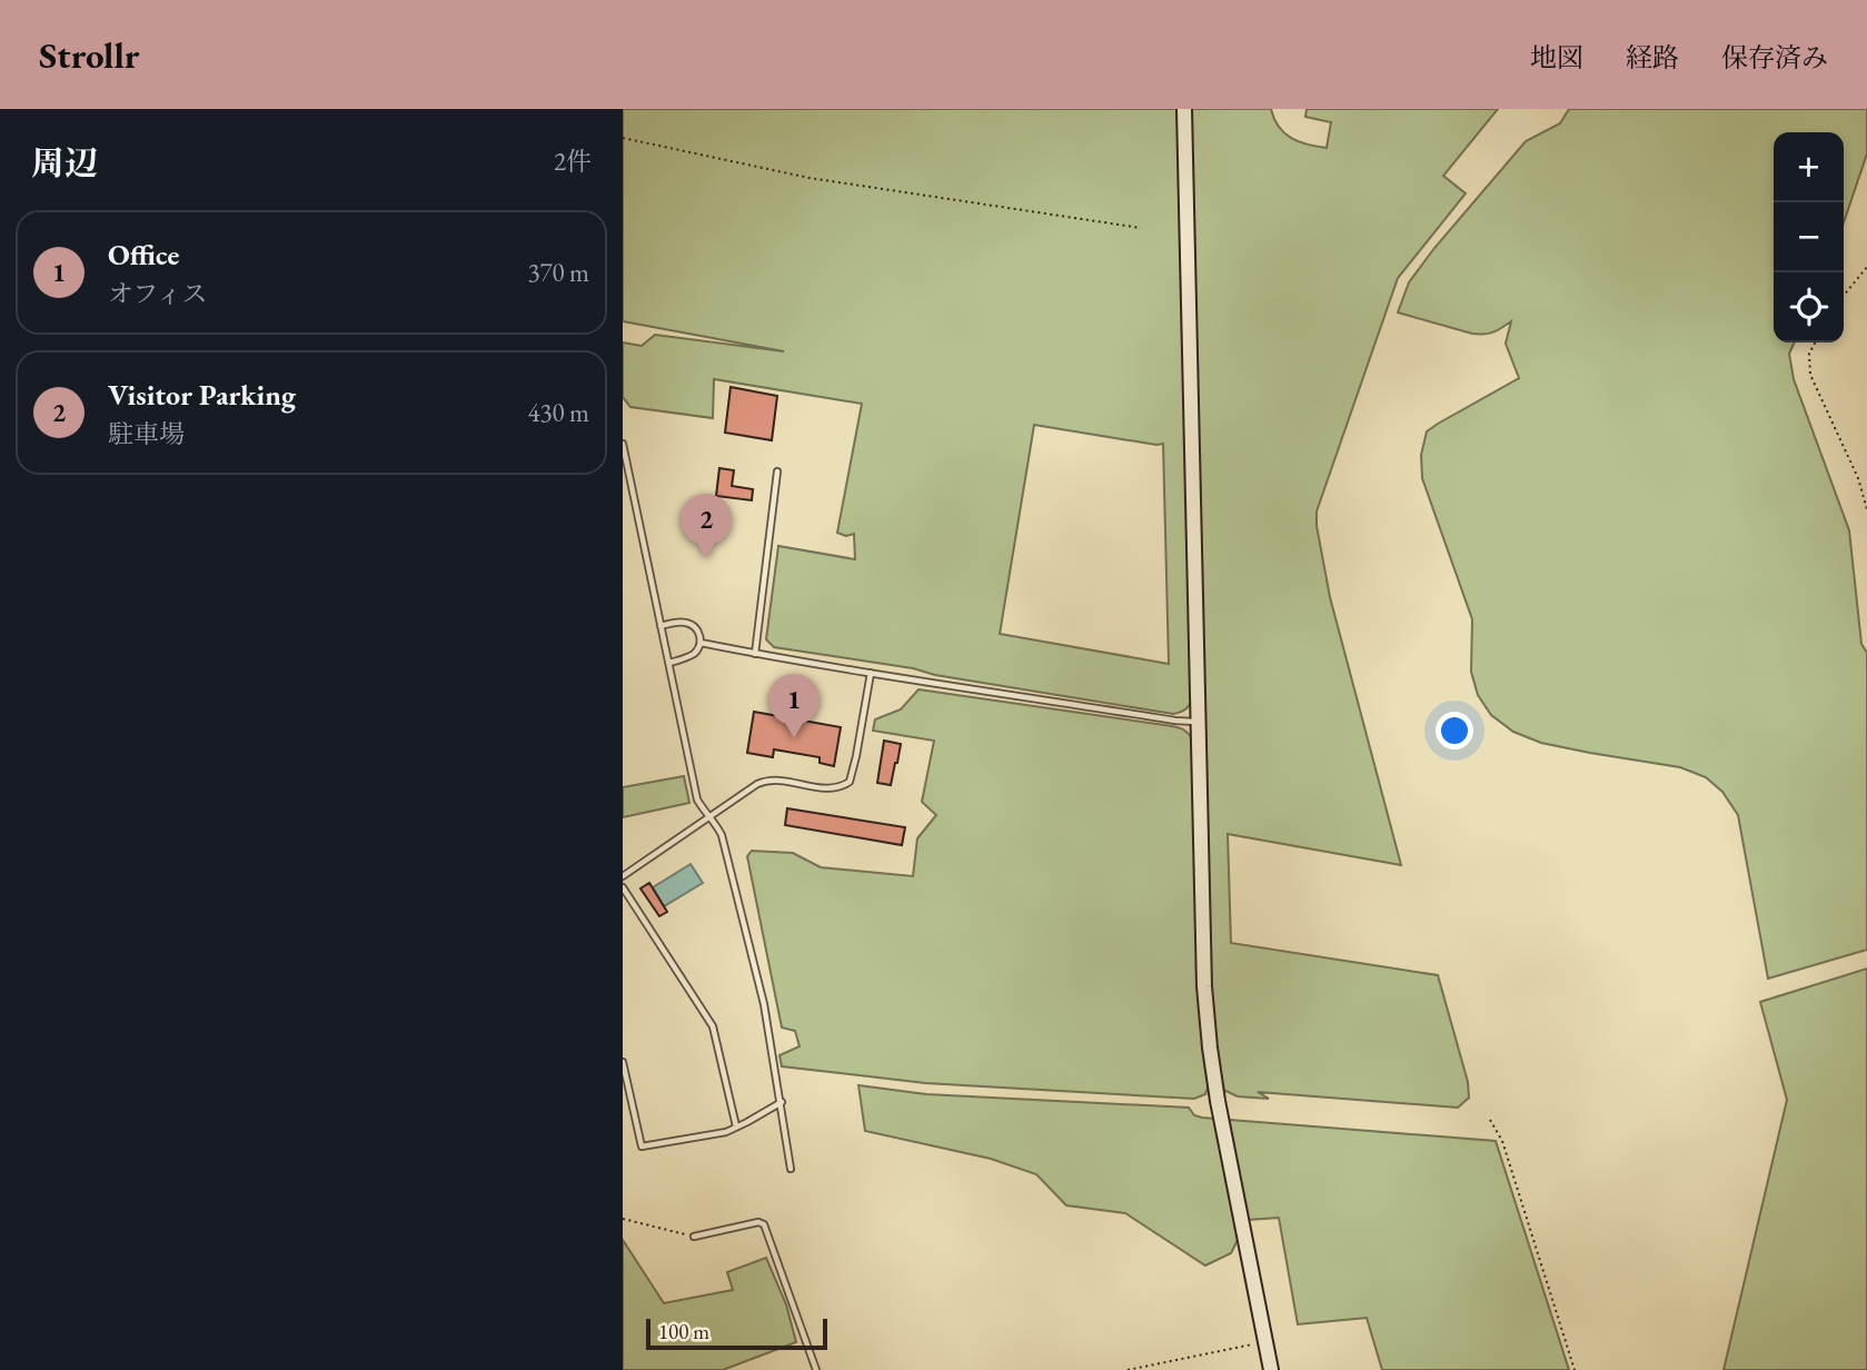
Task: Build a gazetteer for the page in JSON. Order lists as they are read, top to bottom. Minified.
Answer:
{"scale_bar":"100 m","page":{"header":"Strollr","nav":["地図","経路","保存済み"],"heading":["周辺","2件"],"map_buttons":["+","−"],"list":[{"mark":"1","name":"Office","note":"オフィス","value":"370 m"},{"mark":"2","name":"Visitor Parking","note":"駐車場","value":"430 m"}],"pins":["2","1"],"scale":"100 m"}}
